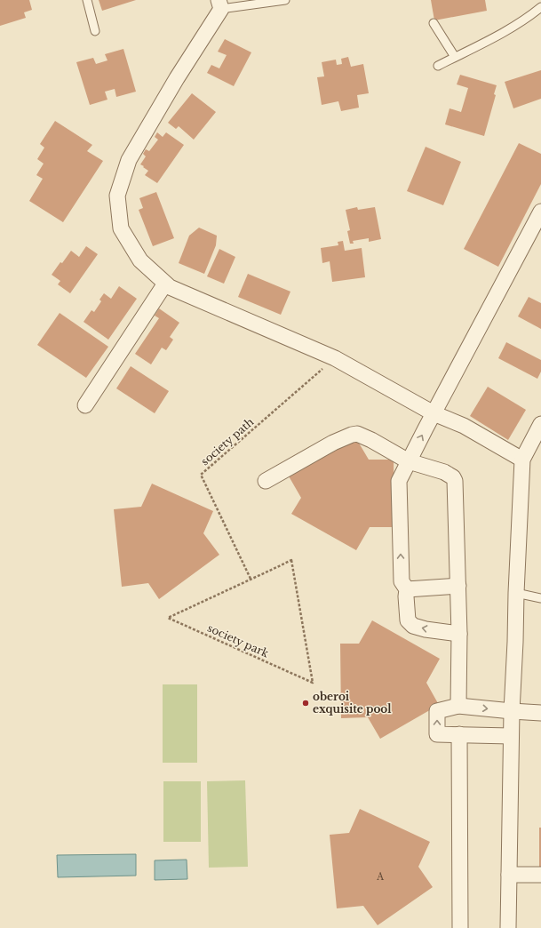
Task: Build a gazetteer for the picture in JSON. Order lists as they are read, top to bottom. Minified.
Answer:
{"streets":{"path":["society path","society park"]},"crossings":[["society path","society park"]],"places":["oberoi exquisite pool"],"house_numbers":["A"]}
